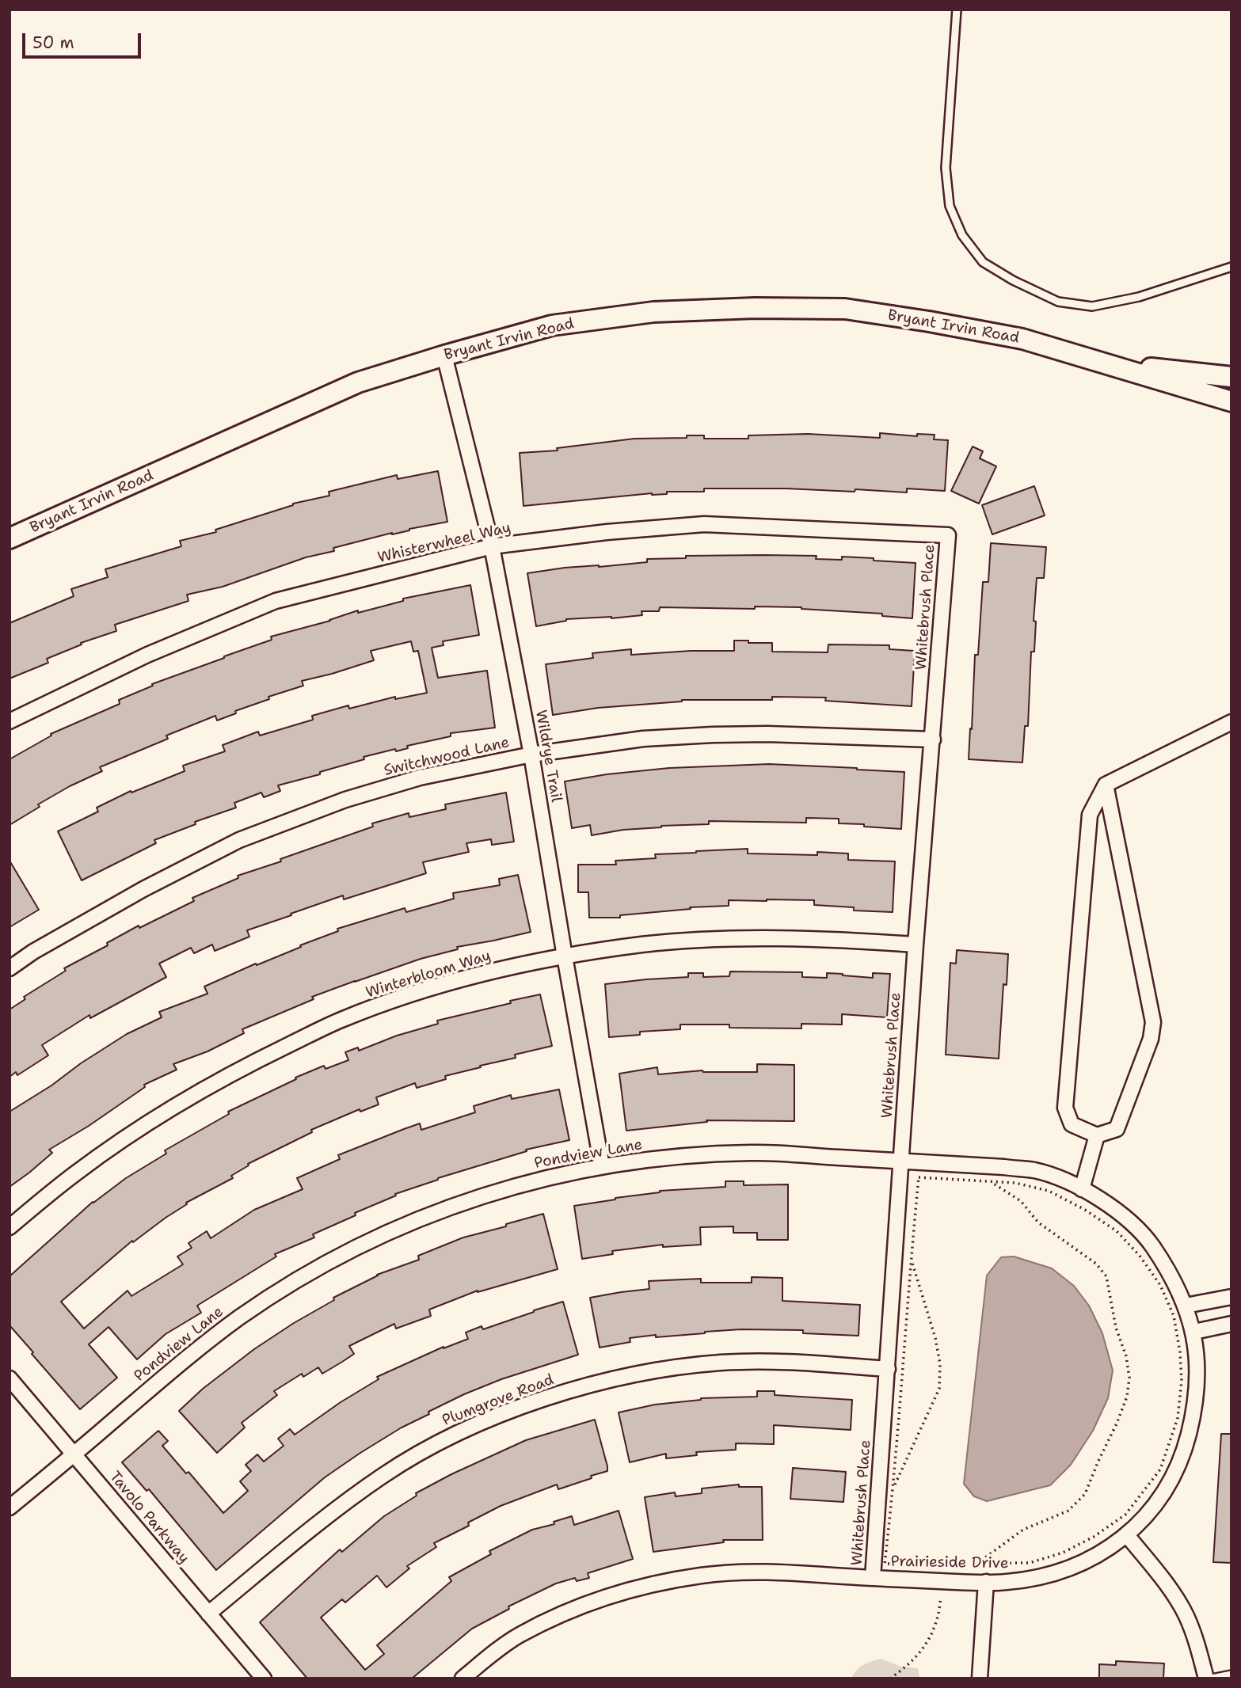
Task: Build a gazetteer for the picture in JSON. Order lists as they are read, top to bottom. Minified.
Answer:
{"streets":{"street":["Bryant Irvin Road","Whisterwheel Way","Whitebrush Place","Wildrye Trail","Switchwood Lane","Winterbloom Way","Pondview Lane","Plumgrove Road","Tavolo Parkway","Prairieside Drive"]},"crossings":[["Bryant Irvin Road","Wildrye Trail"],["Whisterwheel Way","Whitebrush Place"],["Whisterwheel Way","Wildrye Trail"],["Whitebrush Place","Switchwood Lane"],["Whitebrush Place","Winterbloom Way"],["Whitebrush Place","Pondview Lane"],["Whitebrush Place","Plumgrove Road"],["Whitebrush Place","Prairieside Drive"],["Wildrye Trail","Switchwood Lane"],["Wildrye Trail","Winterbloom Way"],["Wildrye Trail","Pondview Lane"],["Pondview Lane","Tavolo Parkway"],["Pondview Lane","Prairieside Drive"],["Plumgrove Road","Tavolo Parkway"]],"scale_bar":"50 m"}
